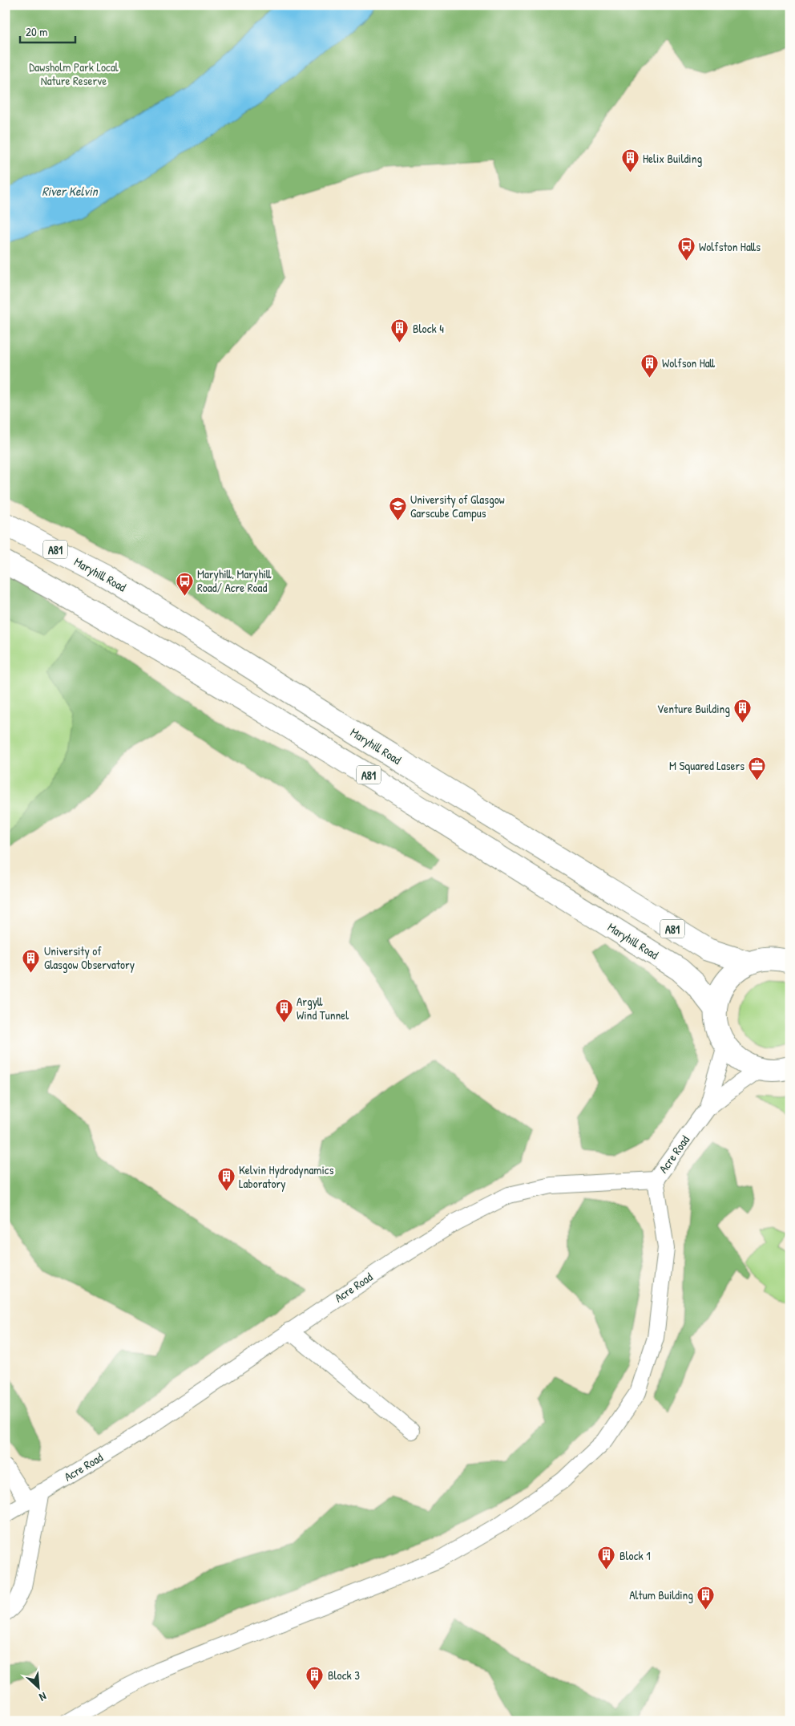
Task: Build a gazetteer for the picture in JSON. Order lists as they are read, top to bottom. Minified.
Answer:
{"streets":{"main road":["A81","Maryhill Road"],"street":["Acre Road"]},"crossings":[["A81","Maryhill Road"],["A81","Acre Road"]],"water":["River Kelvin"],"parks":["Dawsholm Park Local Nature Reserve"],"places":{"building":["Helix Building","Block 4","Wolfson Hall","Venture Building","University of Glasgow Observatory","Argyll Wind Tunnel","Kelvin Hydrodynamics Laboratory","Block 1","Altum Building","Block 3"],"bus stop":["Wolfston Halls","Maryhill, Maryhill Road/ Acre Road"],"school or university":["University of Glasgow Garscube Campus"],"office":["M Squared Lasers"]},"scale_bar":"20 m","north":"bottom right"}
